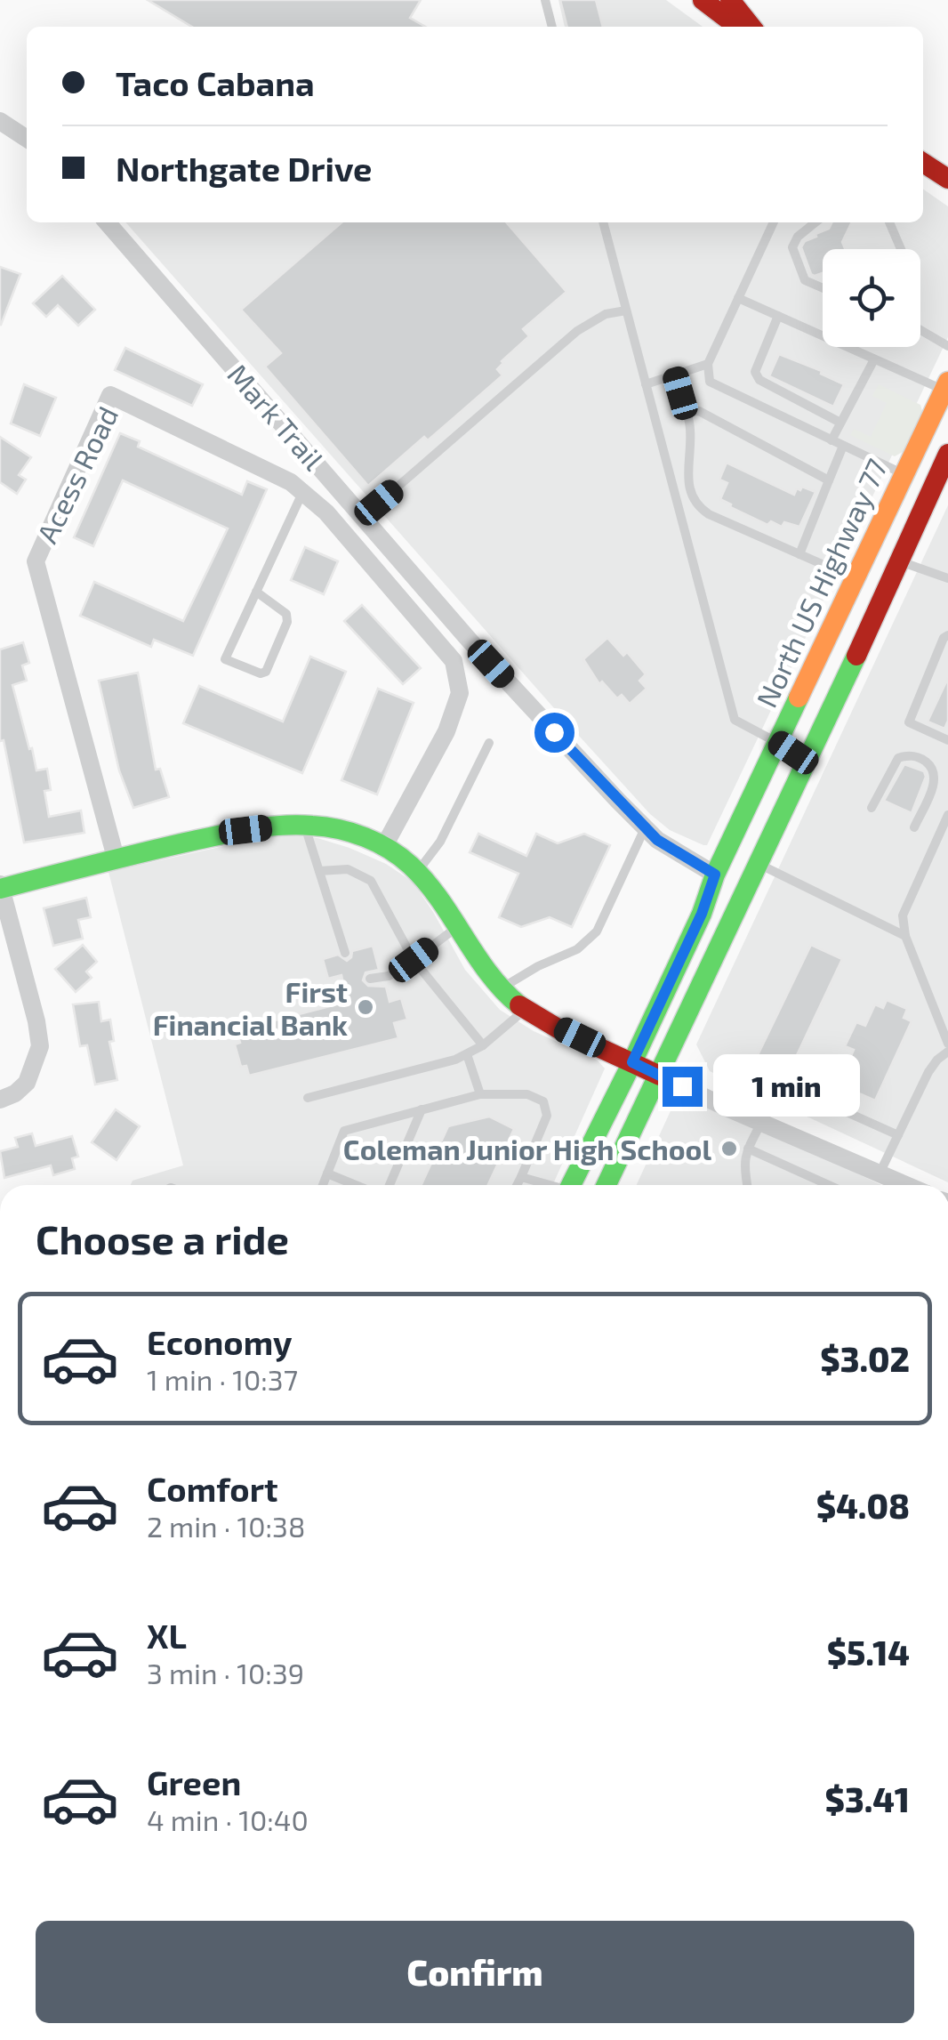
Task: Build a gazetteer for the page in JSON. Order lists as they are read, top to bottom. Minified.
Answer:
{"streets":{"main road":["North US Highway 77"],"street":["Mark Trail","Acess Road"]},"crossings":[["Mark Trail","North US Highway 77"]],"places":["First Financial Bank","Coleman Junior High School"],"page":{"banner":["Taco Cabana","Northgate Drive"],"bubble":"1 min","heading":"Choose a ride","list":[{"name":"Economy","note":"1 min · 10:37","value":"$3.02"},{"name":"Comfort","note":"2 min · 10:38","value":"$4.08"},{"name":"XL","note":"3 min · 10:39","value":"$5.14"},{"name":"Green","note":"4 min · 10:40","value":"$3.41"}],"buttons":"Confirm"}}
